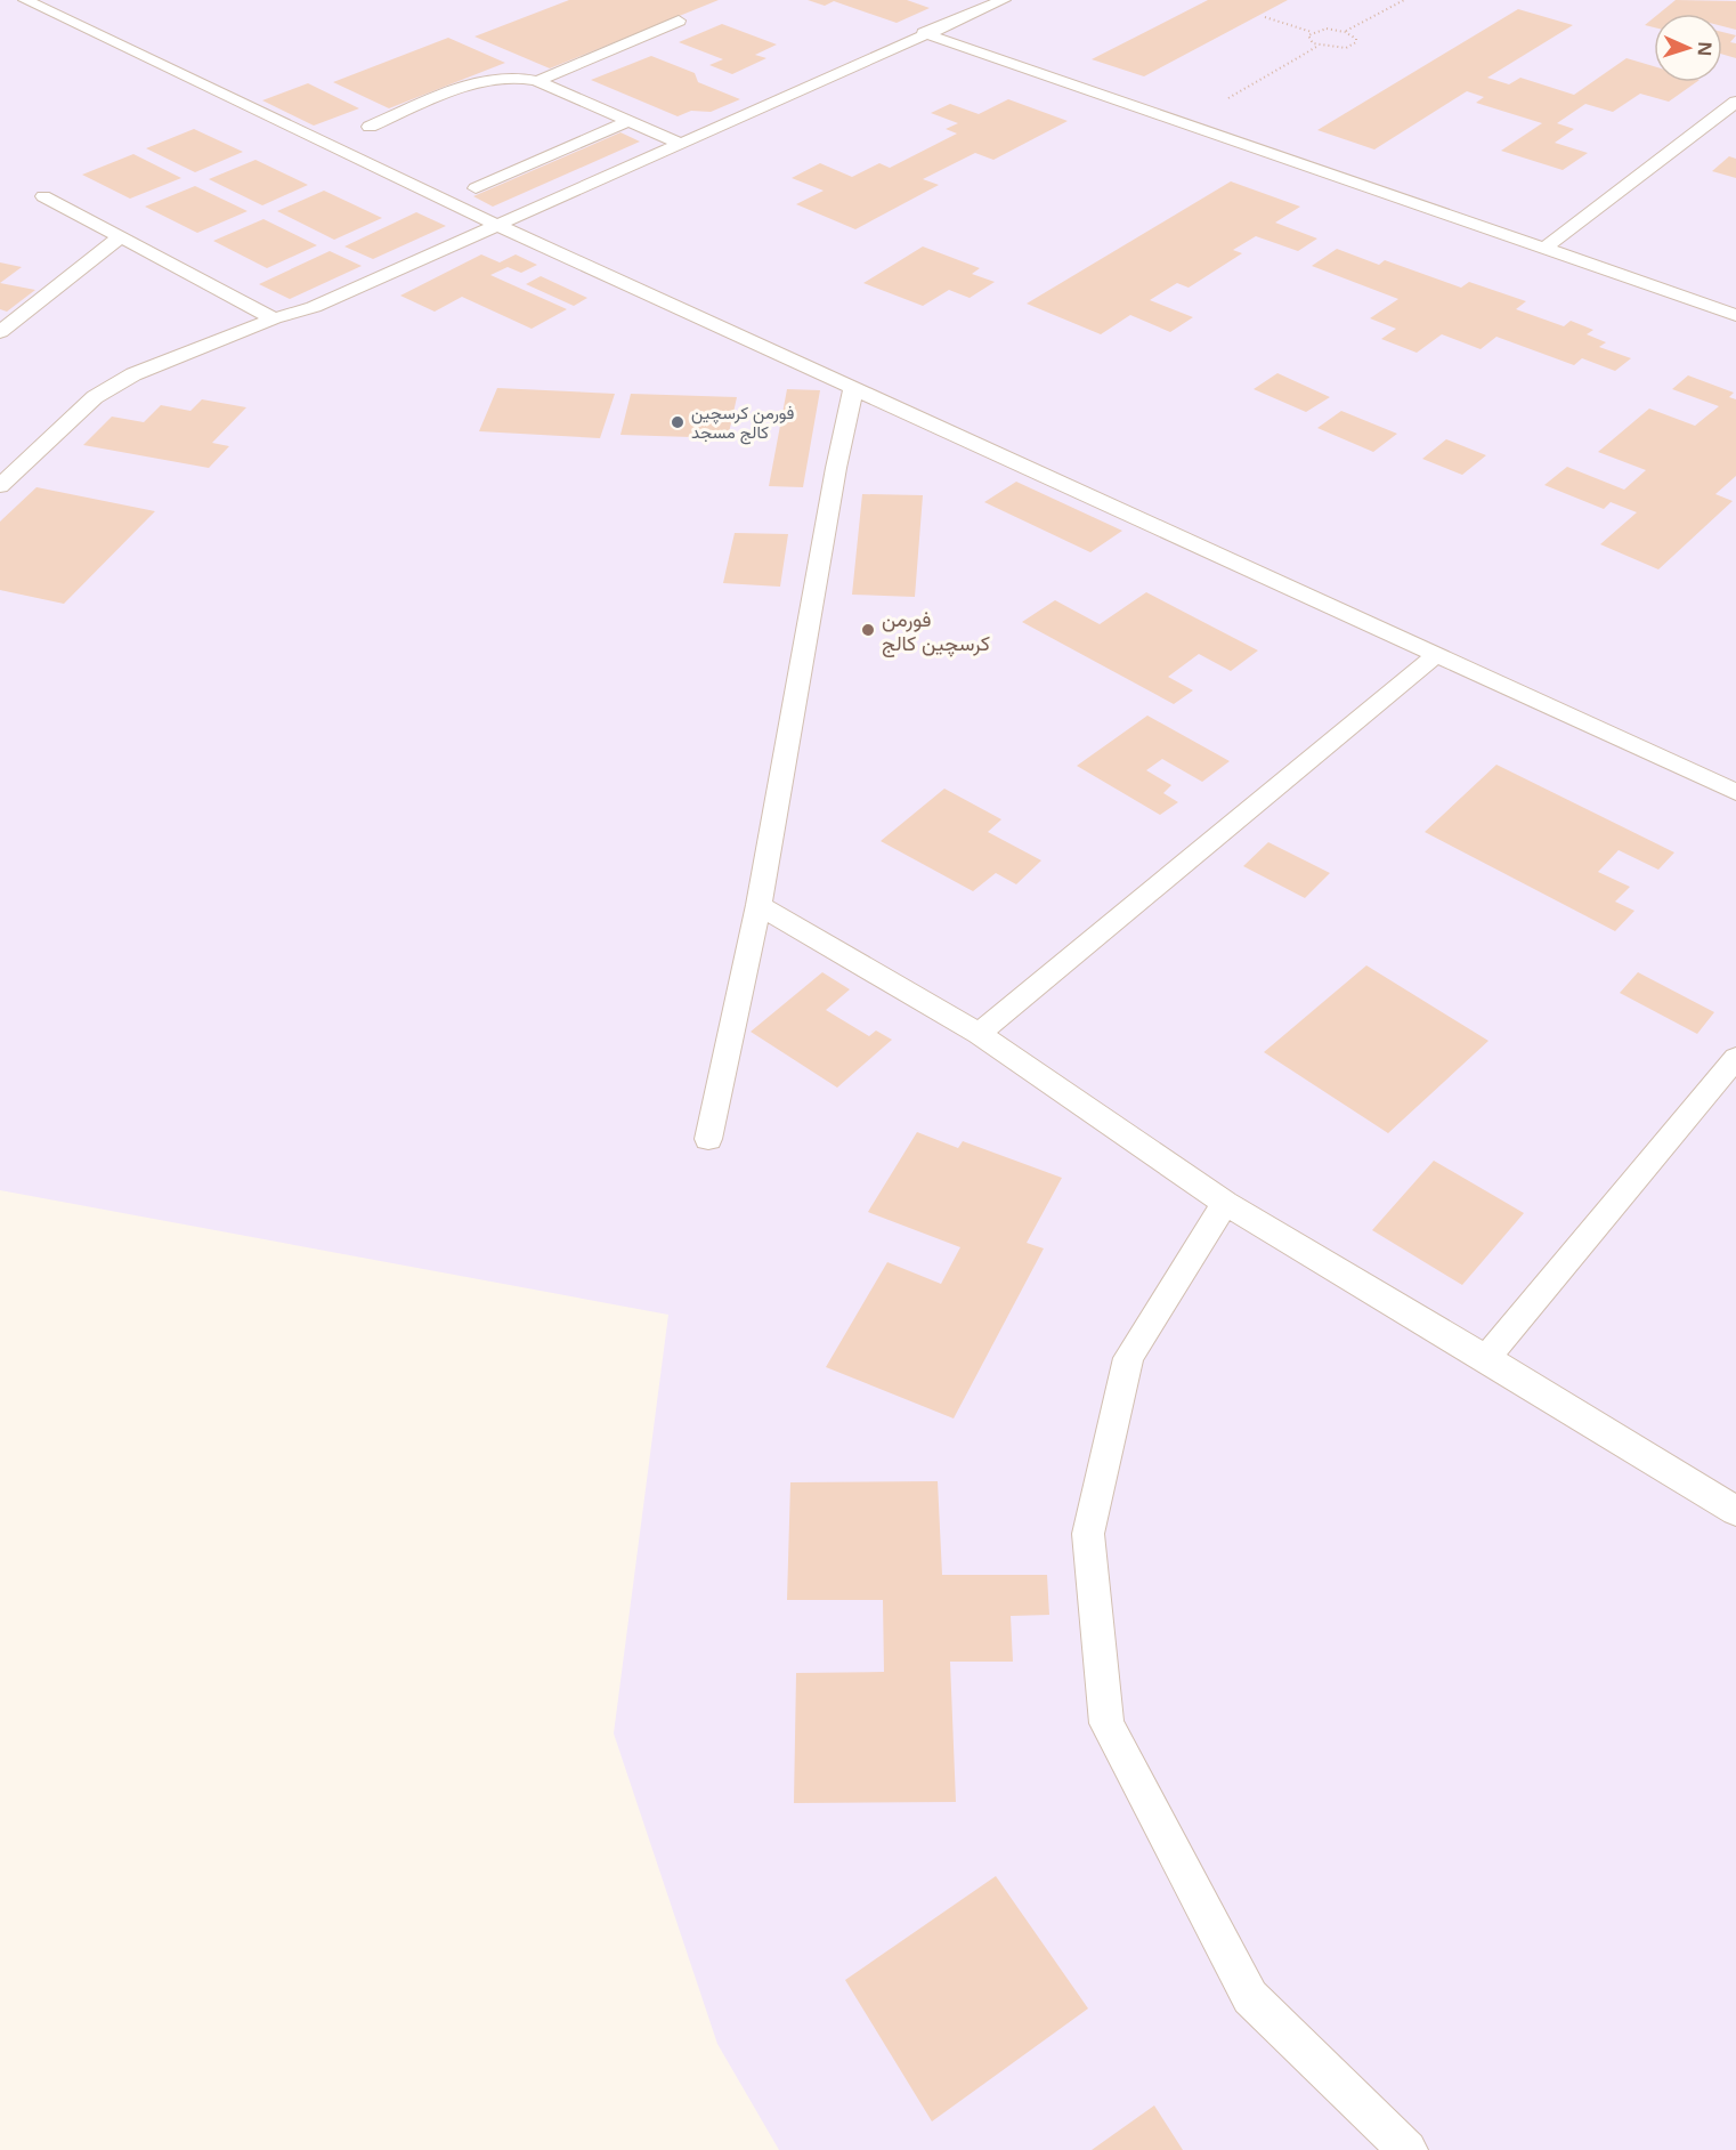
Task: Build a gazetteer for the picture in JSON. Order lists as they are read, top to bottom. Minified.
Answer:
{"places":["فورمن کرسچین کالج مسجد","فورمن کرسچین کالج"],"north":"right"}
